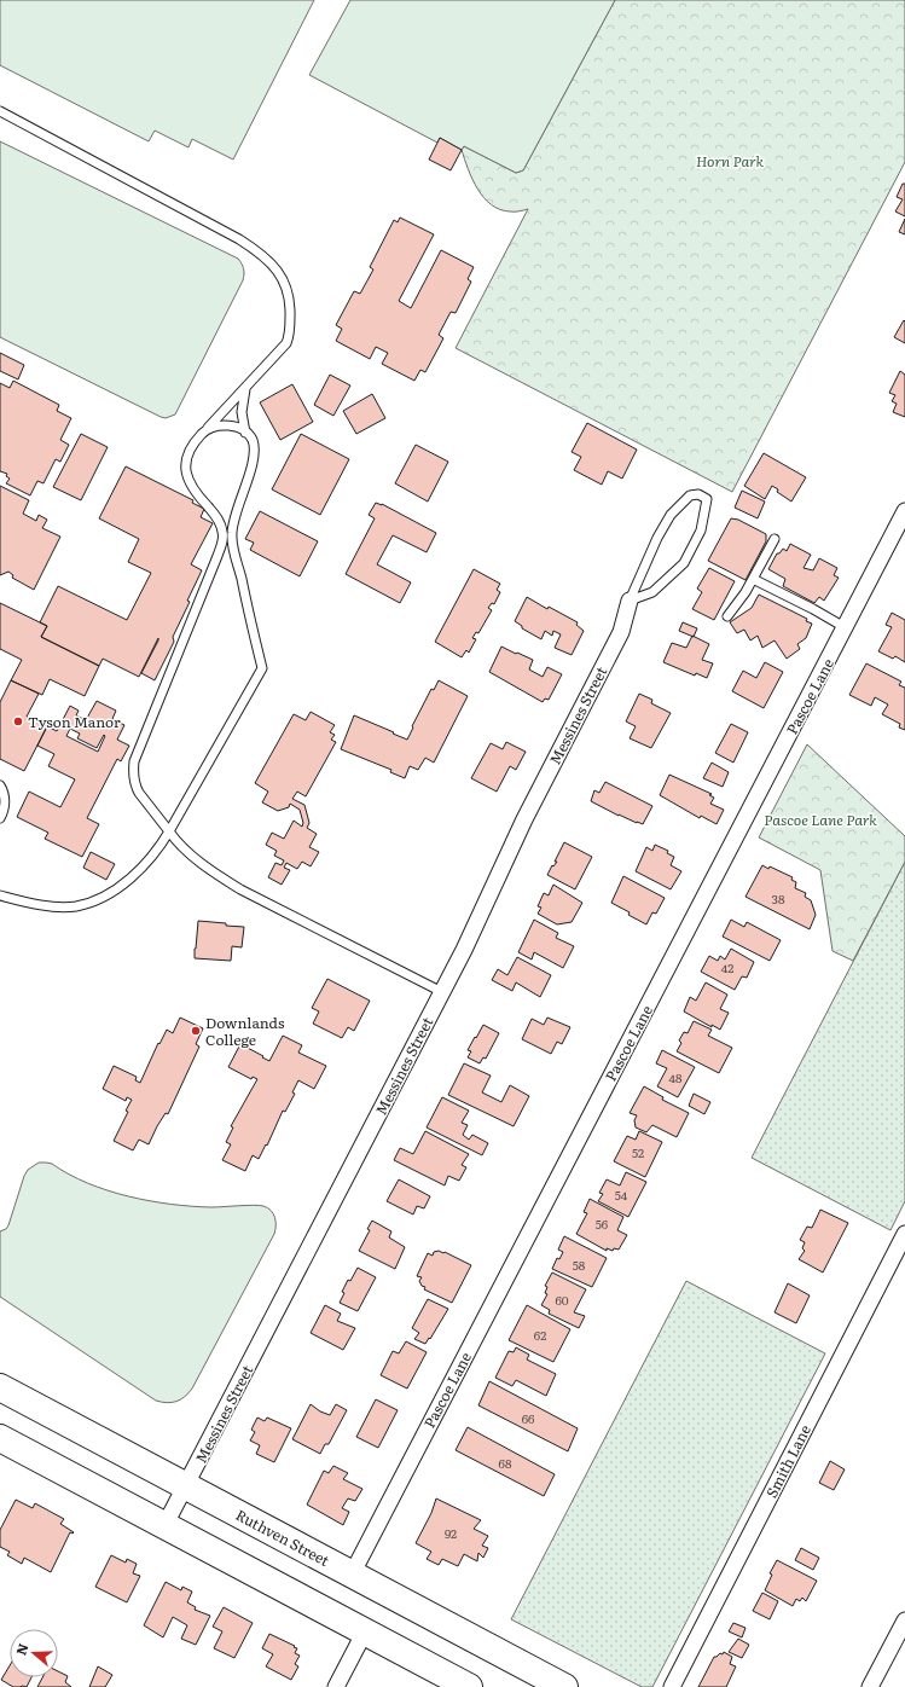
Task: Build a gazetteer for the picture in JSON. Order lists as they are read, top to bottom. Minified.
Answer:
{"streets":{"highway":["Ruthven Street"],"street":["Pascoe Lane","Messines Street","Smith Lane"]},"crossings":[["Pascoe Lane","Ruthven Street"],["Messines Street","Ruthven Street"]],"parks":["Horn Park","Pascoe Lane Park"],"places":["Tyson Manor","Downlands College"],"house_numbers":["38","42","48","52","54","56","58","60","62","66","68","92"],"north":"left"}
